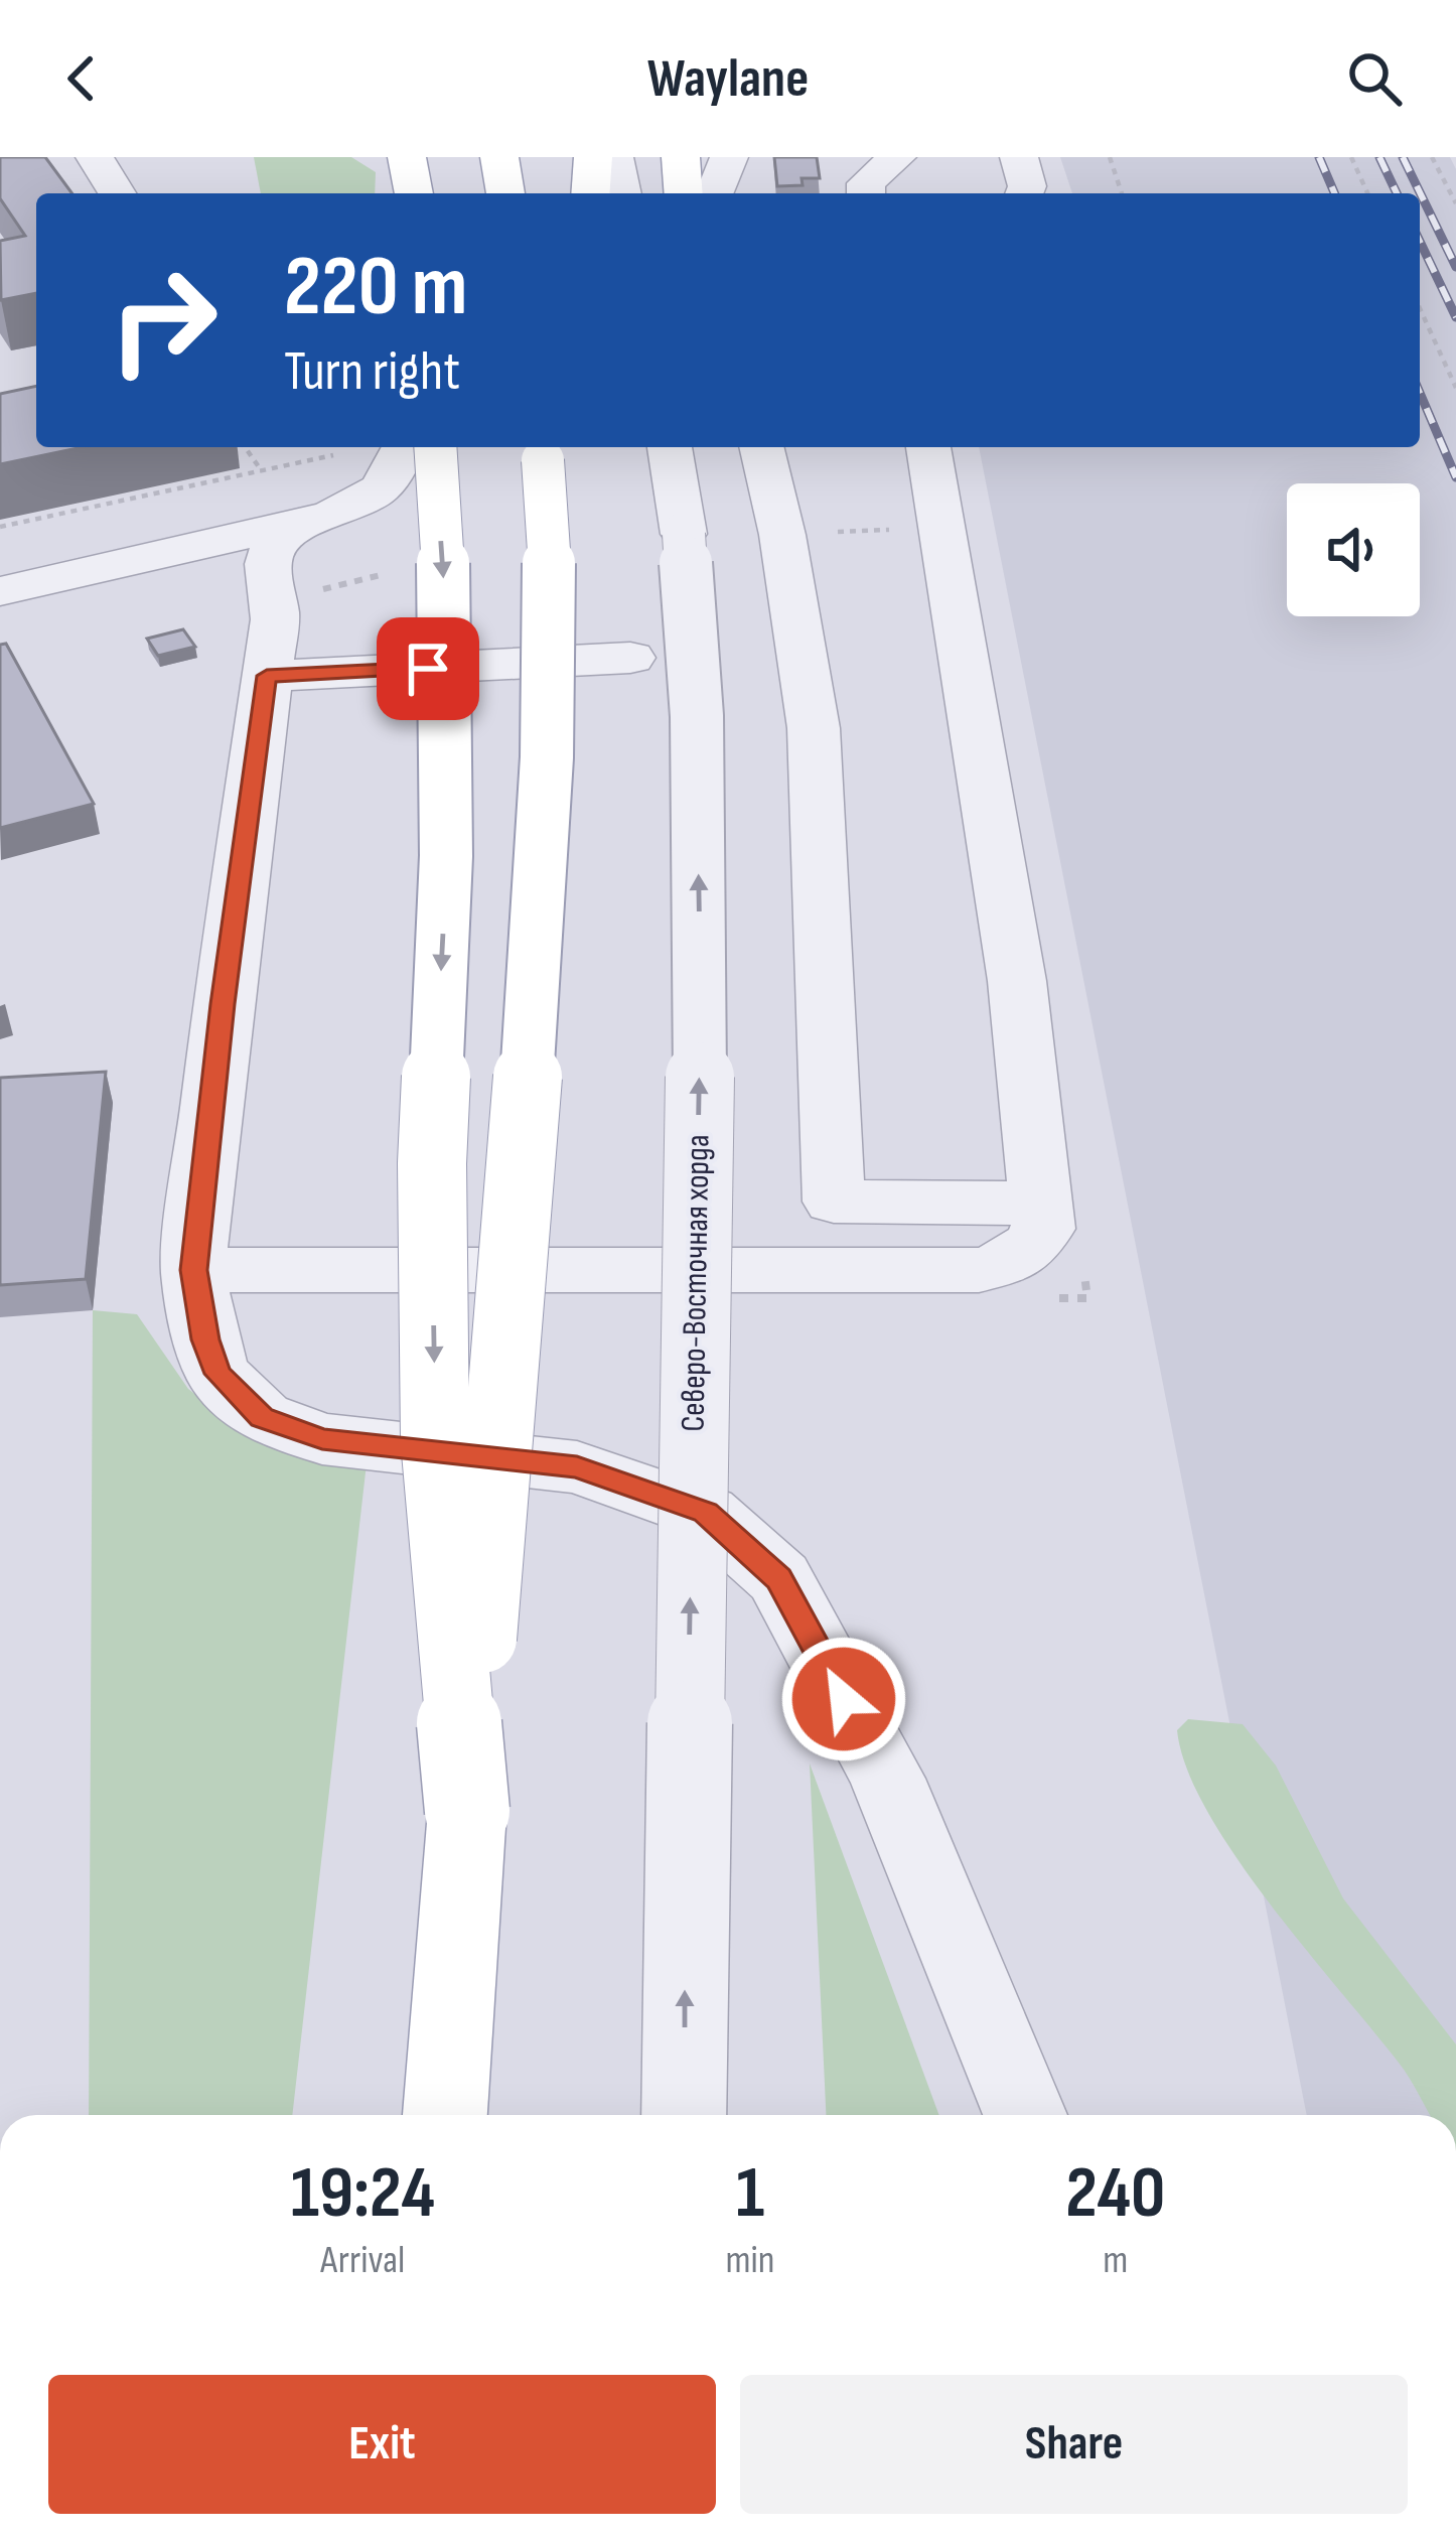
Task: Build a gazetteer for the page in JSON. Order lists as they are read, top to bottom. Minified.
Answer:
{"streets":{"street":["Северо-Восточная хорда"]},"page":{"header":"Waylane","turn":["220 m","Turn right"],"eta":["19:24","Arrival","1","min","240","m"],"buttons":["Exit","Share"]}}
